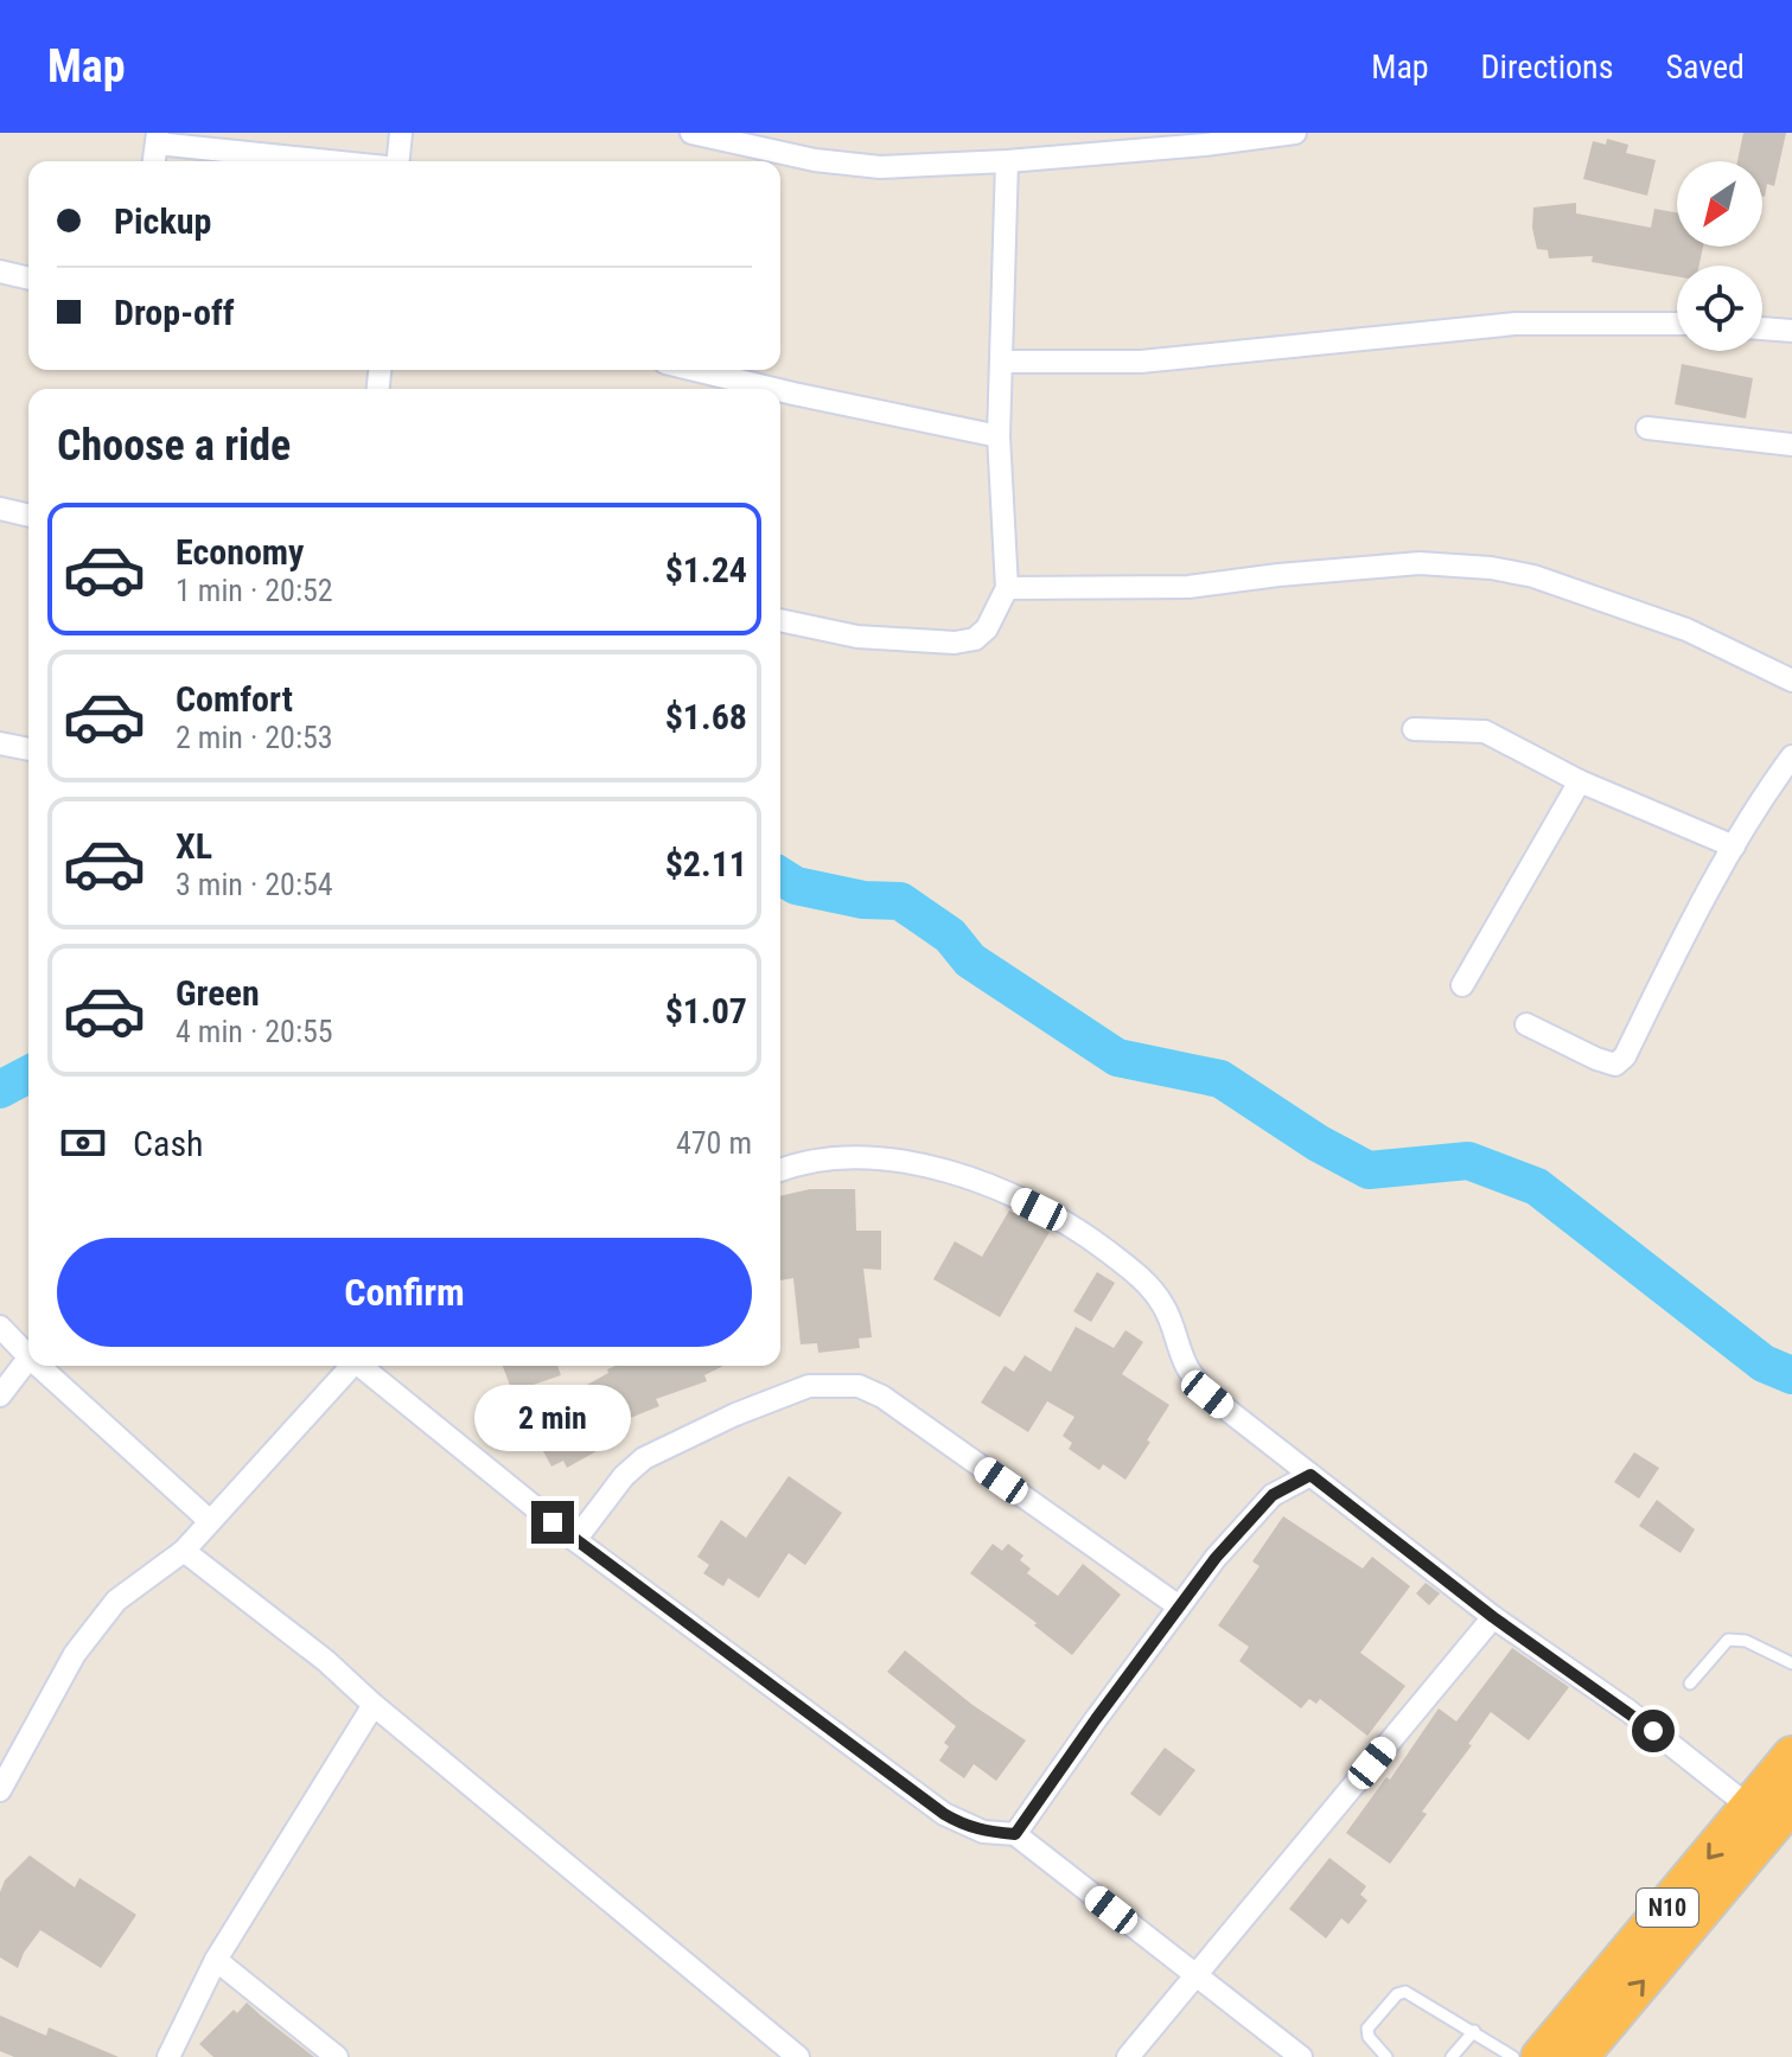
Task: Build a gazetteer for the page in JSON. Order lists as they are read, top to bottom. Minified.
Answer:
{"streets":{"highway":["N10"]},"north":"bottom left","page":{"header":"Map","nav":["Map","Directions","Saved"],"banner":["Pickup","Drop-off"],"heading":"Choose a ride","list":[{"name":"Economy","note":"1 min · 20:52","value":"$1.24"},{"name":"Comfort","note":"2 min · 20:53","value":"$1.68"},{"name":"XL","note":"3 min · 20:54","value":"$2.11"},{"name":"Green","note":"4 min · 20:55","value":"$1.07"}],"pay":["Cash","470 m"],"buttons":"Confirm","bubble":"2 min"}}
